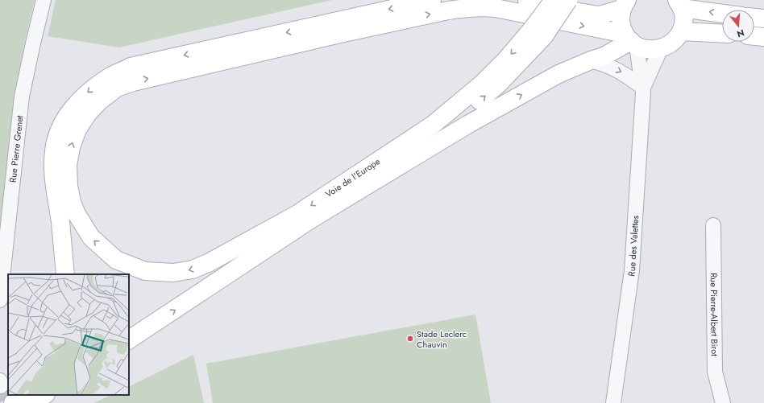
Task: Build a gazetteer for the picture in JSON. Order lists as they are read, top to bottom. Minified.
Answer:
{"streets":{"main road":["Voie de l'Europe"],"street":["Rue Pierre Grenet","Rue des Valettes","Rue Pierre-Albert Birot"]},"places":["Stade Leclerc Chauvin"],"north":"bottom"}
